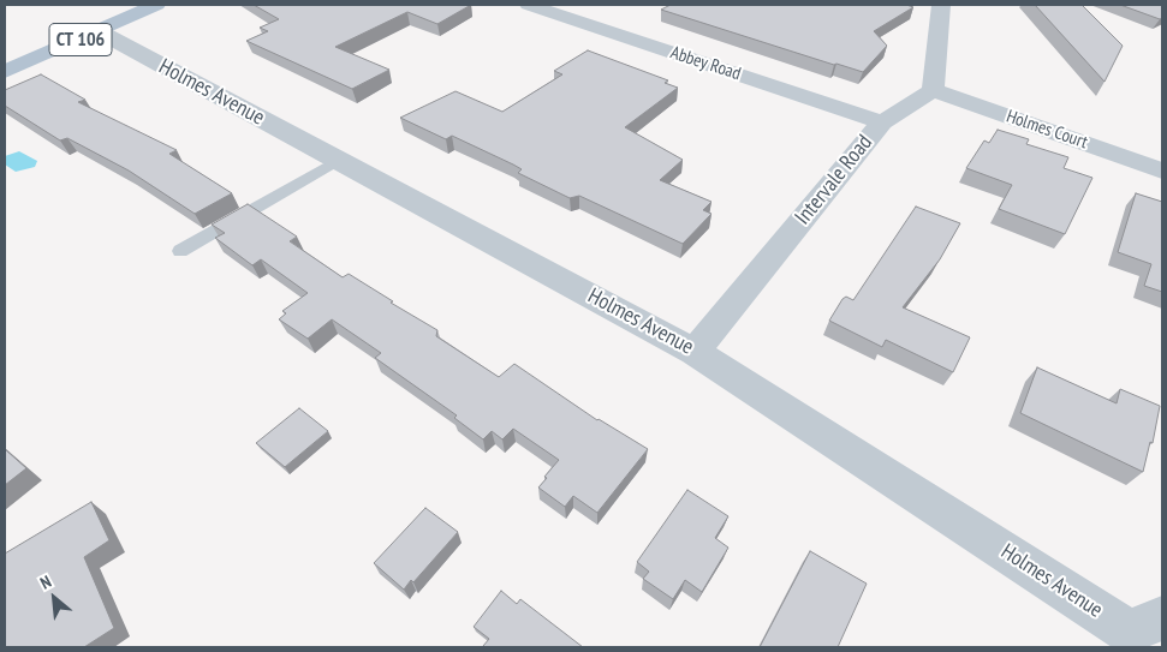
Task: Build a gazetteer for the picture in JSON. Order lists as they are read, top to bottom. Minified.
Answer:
{"streets":{"main road":["CT 106"],"street":["Abbey Road","Holmes Avenue","Holmes Court","Intervale Road"]},"crossings":[["CT 106","Holmes Avenue"],["Abbey Road","Intervale Road"],["Holmes Avenue","Intervale Road"],["Holmes Court","Intervale Road"]],"north":"top left"}
